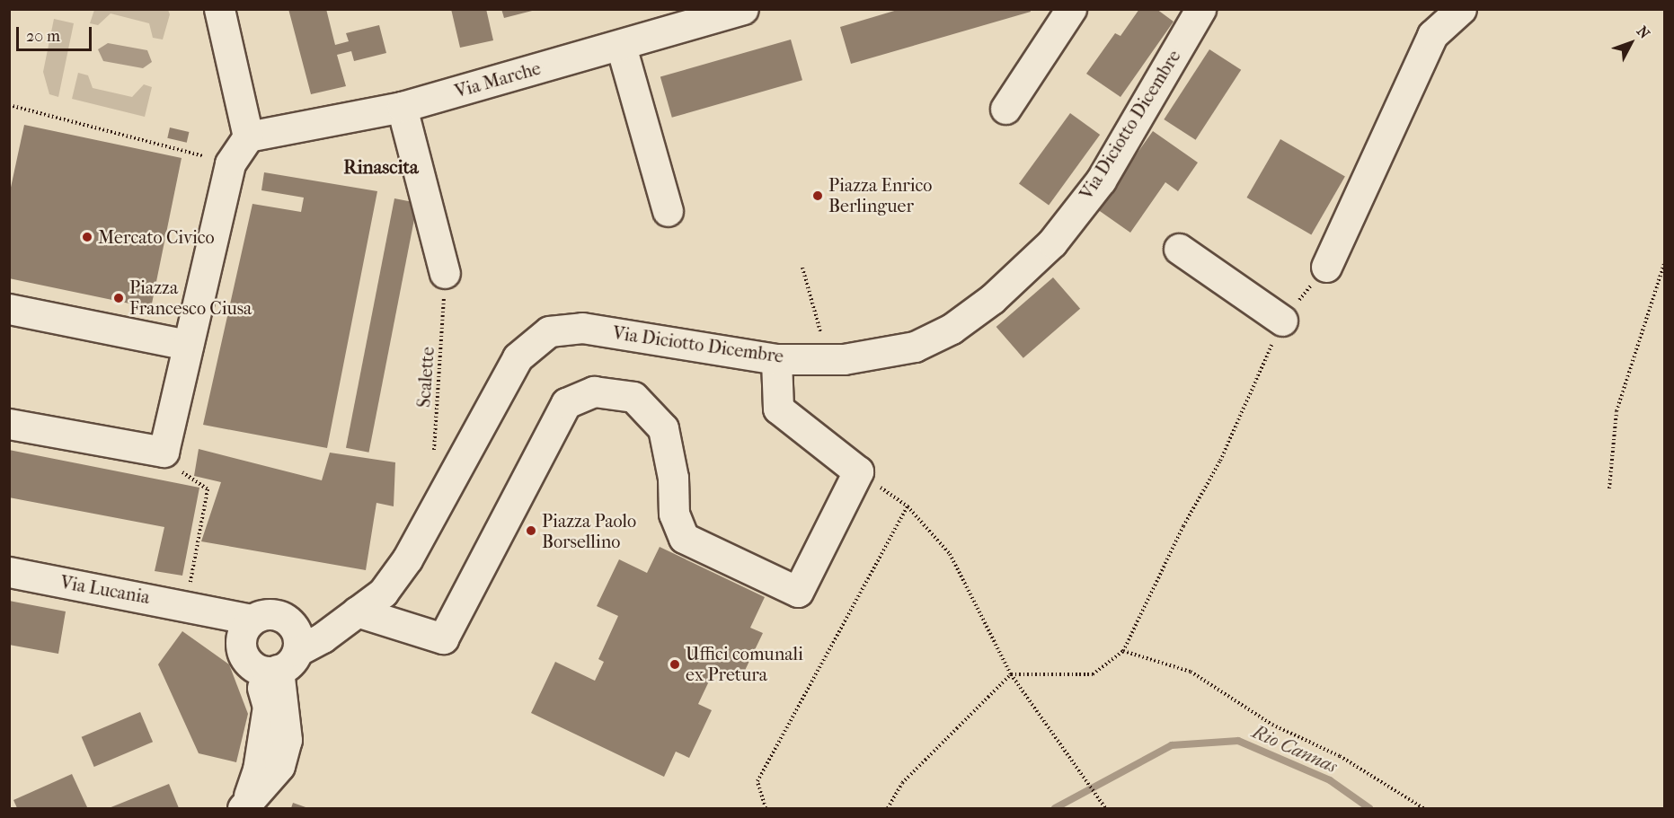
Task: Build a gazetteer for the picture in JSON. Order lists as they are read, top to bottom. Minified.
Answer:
{"streets":{"street":["Via Marche","Via Diciotto Dicembre","Via Lucania"],"path":["Scalette"]},"crossings":[["Via Diciotto Dicembre","Scalette"],["Via Diciotto Dicembre","Via Lucania"]],"districts":["Rinascita"],"water":["Rio Cannas"],"places":["Piazza Enrico Berlinguer","Mercato Civico","Piazza Francesco Ciusa","Piazza Paolo Borsellino","Uffici comunali ex Pretura"],"scale_bar":"20 m","north":"top right"}
